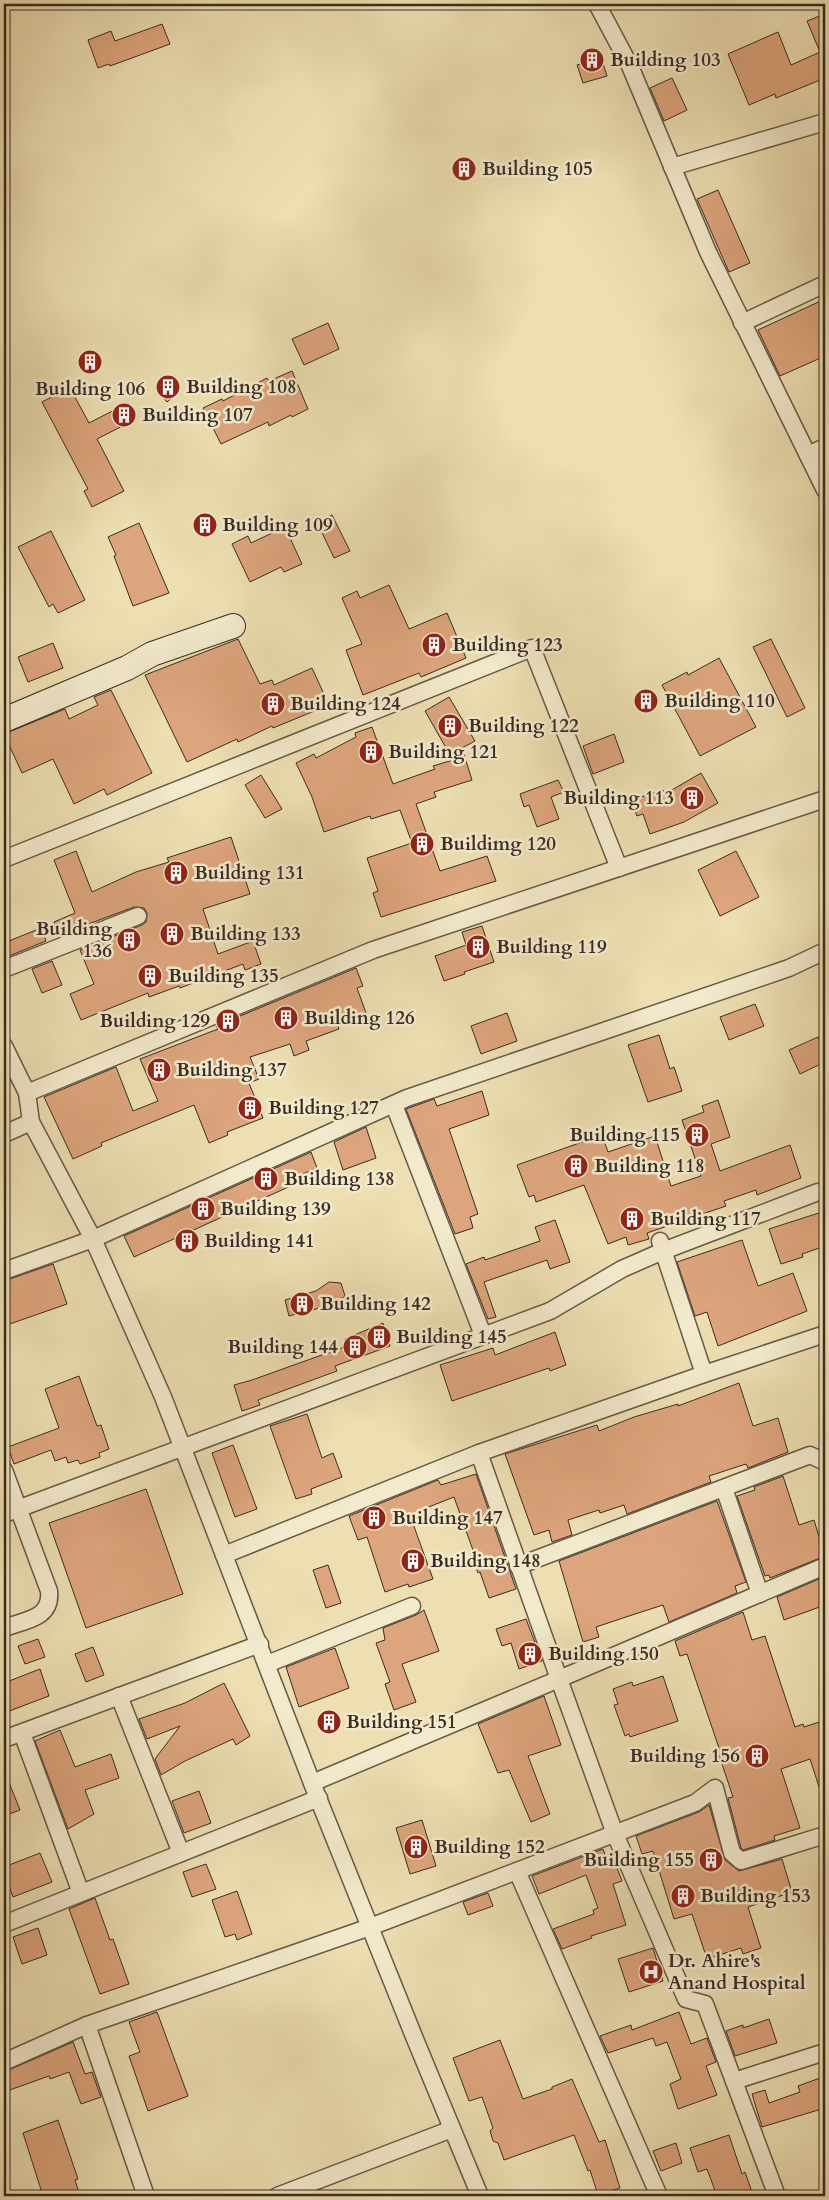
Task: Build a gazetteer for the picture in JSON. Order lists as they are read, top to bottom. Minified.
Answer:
{"places":{"building":["Building 103","Building 105","Building 106","Building 108","Building 107","Building 109","Building 123","Building 110","Building 124","Building 122","Building 121","Building 113","Buildimg 120","Building 131","Building 133","Building 136","Building 119","Building 135","Building 126","Building 129","Building 137","Building 127","Building 115","Building 118","Building 138","Building 139","Building 117","Building 141","Building 142","Building 145","Building 144","Building 147","Building 148","Building 150","Building 151","Building 156","Building 152","Building 155","Building 153"],"hospital":["Dr. Ahire's Anand Hospital"]}}
